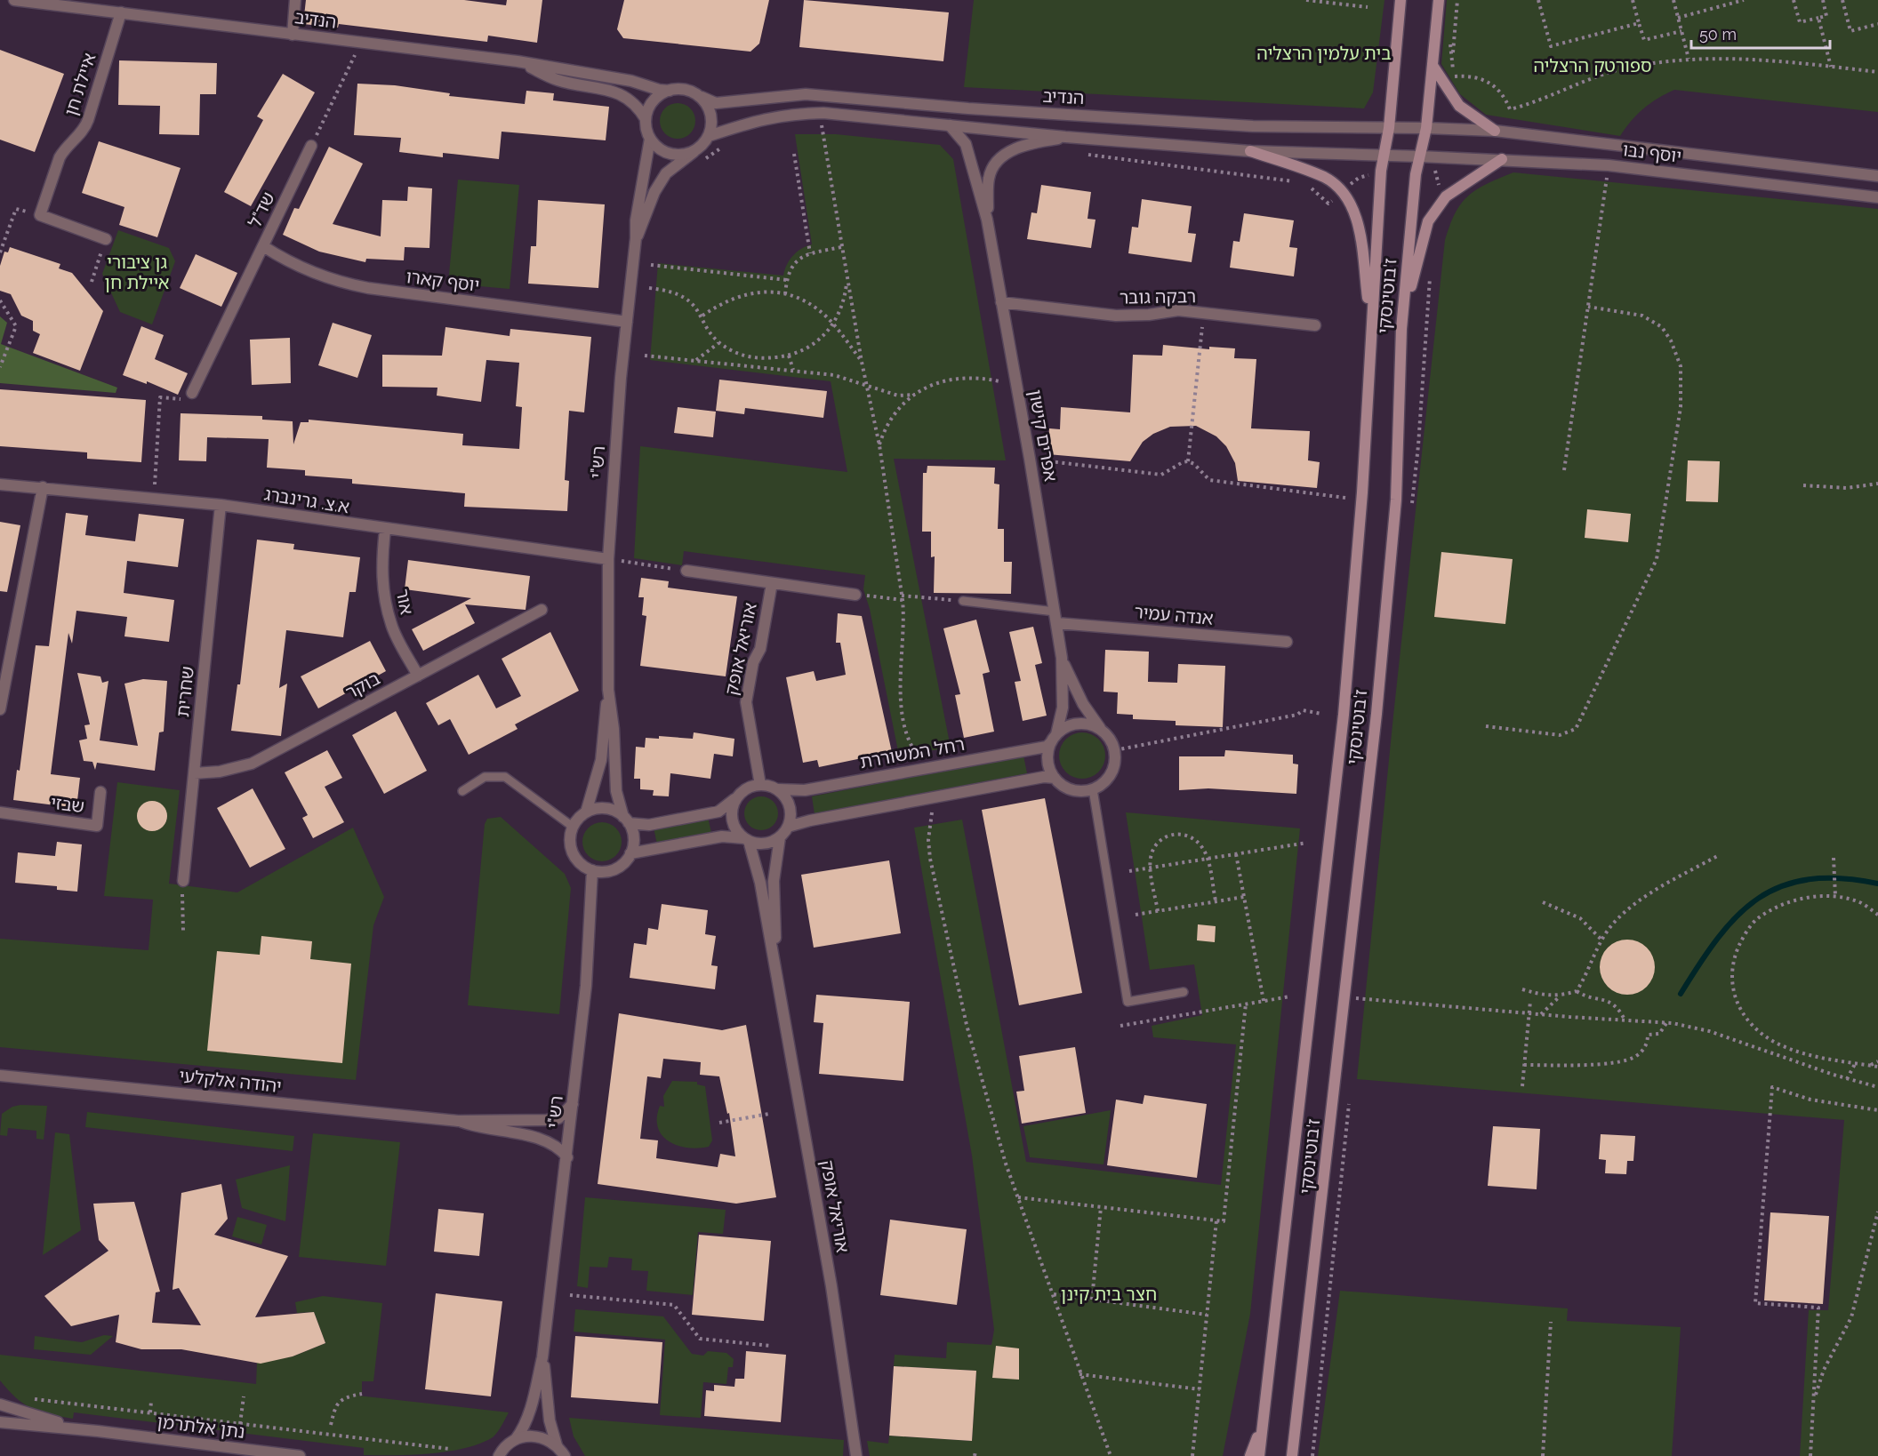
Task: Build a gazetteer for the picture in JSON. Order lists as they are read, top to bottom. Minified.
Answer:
{"streets":{"main road":["ז'בוטינסקי"],"street":["הנדיב","איילת חן","יוסף נבו","שד\"ל","יוסף קארו","רבקה גובר","אפרים קישון","רש\"י","א.צ. גרינברג","אור","אנדה עמיר","אוריאל אופק","בוקר","שחרית","רחל המשוררת","שבזי","יהודה אלקלעי","נתן אלתרמן"]},"crossings":[["הנדיב","איילת חן"],["הנדיב","יוסף נבו"],["הנדיב","ז'בוטינסקי"],["הנדיב","רש\"י"],["יוסף נבו","ז'בוטינסקי"],["שד\"ל","יוסף קארו"],["יוסף קארו","רש\"י"],["רבקה גובר","אפרים קישון"],["אפרים קישון","אנדה עמיר"],["אפרים קישון","רחל המשוררת"],["רש\"י","א.צ. גרינברג"],["רש\"י","יהודה אלקלעי"],["א.צ. גרינברג","אור"],["א.צ. גרינברג","שחרית"],["אור","בוקר"],["אוריאל אופק","רחל המשוררת"],["בוקר","שחרית"]],"parks":["בית עלמין הרצליה","ספורטק הרצליה","גן ציבורי איילת חן","חצר בית קינן"],"scale_bar":"50 m"}
